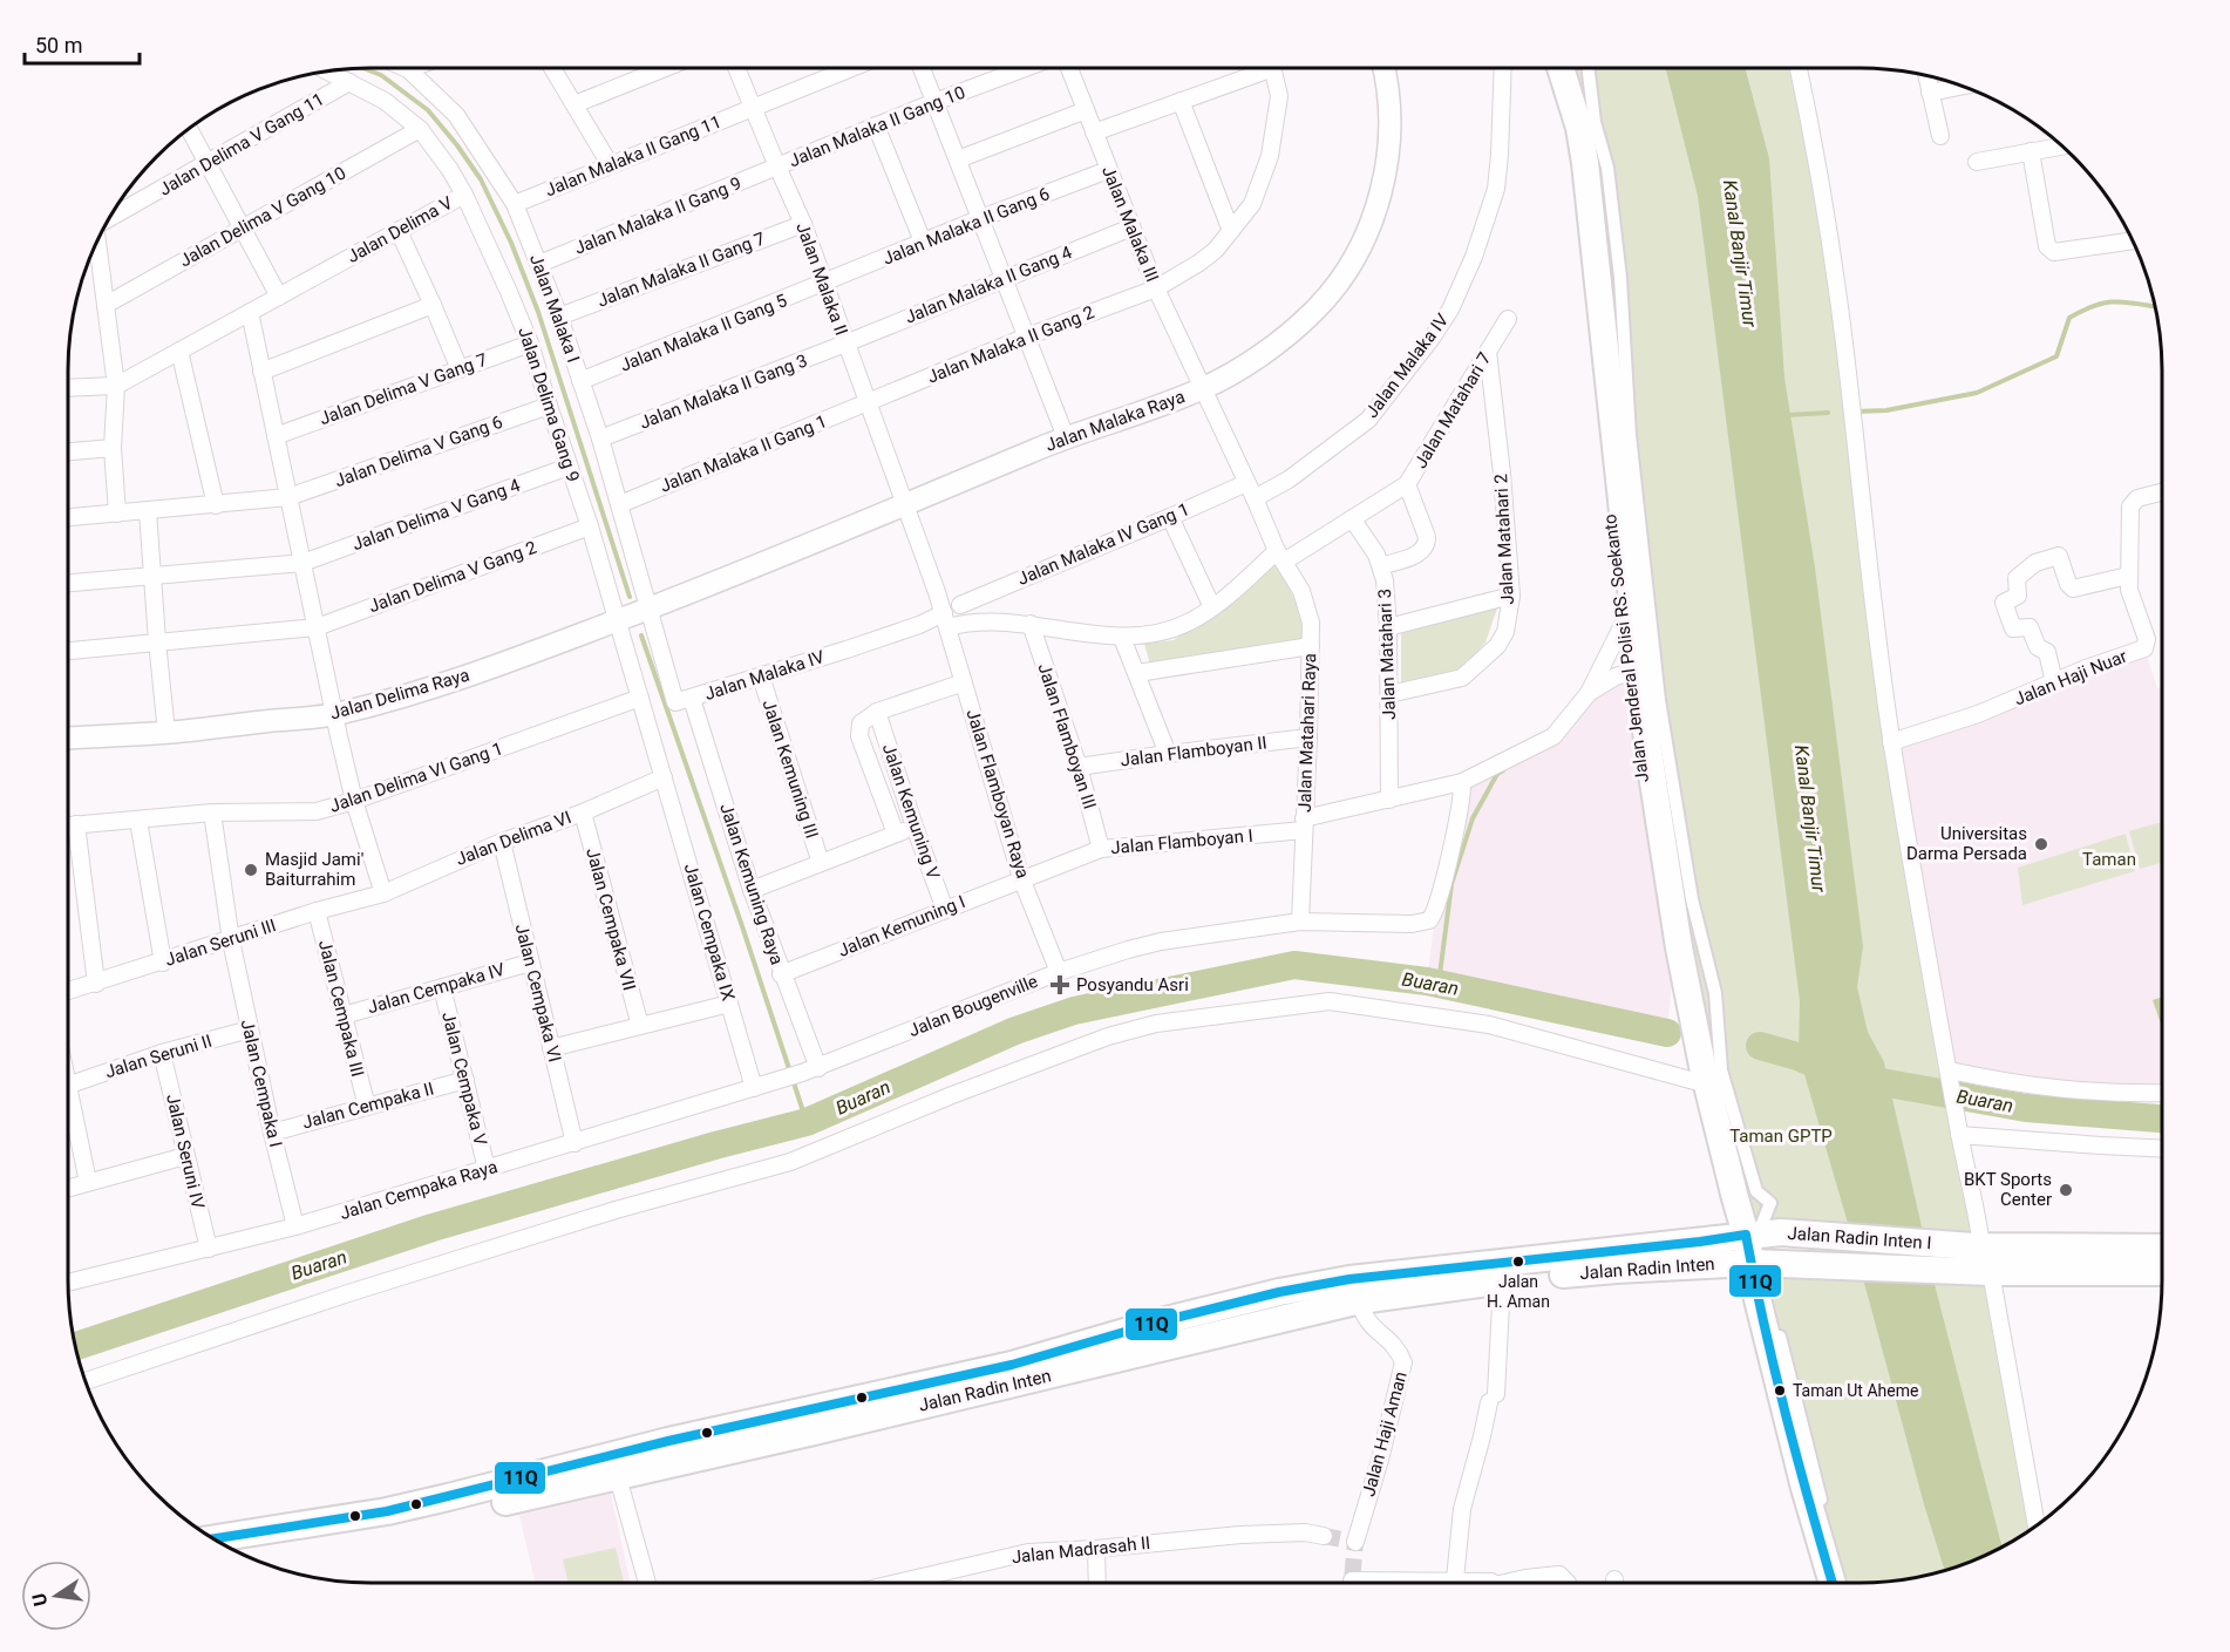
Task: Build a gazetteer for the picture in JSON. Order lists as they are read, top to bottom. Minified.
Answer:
{"streets":{"main road":["Jalan Jenderal Polisi RS. Soekanto","Jalan Radin Inten I","Jalan Radin Inten"],"street":["Jalan Malaka II Gang 10","Jalan Delima V Gang 11","Jalan Malaka II Gang 11","Jalan Malaka II Gang 9","Jalan Delima V Gang 10","Jalan Malaka III","Jalan Malaka II Gang 6","Jalan Delima V","Jalan Malaka II Gang 7","Jalan Malaka II","Jalan Malaka II Gang 4","Jalan Malaka I","Jalan Malaka II Gang 5","Jalan Malaka II Gang 2","Jalan Malaka IV","Jalan Delima V Gang 7","Jalan Malaka II Gang 3","Jalan Delima Gang 9","Jalan Matahari 7","Jalan Malaka Raya","Jalan Delima V Gang 6","Jalan Malaka II Gang 1","Jalan Delima V Gang 4","Jalan Matahari 2","Jalan Malaka IV Gang 1","Jalan Delima V Gang 2","Jalan Matahari 3","Jalan Haji Nuar","Jalan Delima Raya","Jalan Matahari Raya","Jalan Flamboyan III","Jalan Flamboyan II","Jalan Kemuning III","Jalan Delima VI Gang 1","Jalan Flamboyan Raya","Jalan Kemuning V","Jalan Delima VI","Jalan Flamboyan I","Jalan Kemuning Raya","Jalan Cempaka VII","Jalan Kemuning I","Jalan Cempaka IX","Jalan Seruni III","Jalan Cempaka IV","Jalan Cempaka VI","Jalan Bougenville","Jalan Cempaka III","Jalan Seruni II","Jalan Cempaka V","Jalan Cempaka I","Jalan Cempaka II","Jalan Seruni IV","Jalan Cempaka Raya","Jalan Haji Aman","Jalan Madrasah II"]},"crossings":[["Jalan Malaka II Gang 10","Jalan Malaka II Gang 9"],["Jalan Malaka II Gang 10","Jalan Malaka II"],["Jalan Delima V Gang 11","Jalan Delima V"],["Jalan Malaka II Gang 11","Jalan Malaka II"],["Jalan Malaka II Gang 11","Jalan Malaka I"],["Jalan Malaka II Gang 9","Jalan Malaka II"],["Jalan Malaka II Gang 9","Jalan Malaka I"],["Jalan Delima V Gang 10","Jalan Delima V"],["Jalan Malaka III","Jalan Malaka II Gang 6"],["Jalan Malaka III","Jalan Malaka II Gang 4"],["Jalan Malaka III","Jalan Malaka II Gang 2"],["Jalan Malaka III","Jalan Malaka Raya"],["Jalan Malaka II Gang 6","Jalan Malaka II"],["Jalan Malaka II Gang 6","Jalan Malaka II Gang 5"],["Jalan Delima V","Jalan Delima Gang 9"],["Jalan Malaka II Gang 7","Jalan Malaka II"],["Jalan Malaka II Gang 7","Jalan Malaka I"],["Jalan Malaka II","Jalan Malaka II Gang 4"],["Jalan Malaka II","Jalan Malaka II Gang 5"],["Jalan Malaka II","Jalan Malaka II Gang 2"],["Jalan Malaka II","Jalan Malaka II Gang 3"],["Jalan Malaka II","Jalan Malaka Raya"],["Jalan Malaka II","Jalan Malaka II Gang 1"],["Jalan Malaka II Gang 4","Jalan Malaka II Gang 3"],["Jalan Malaka I","Jalan Malaka II Gang 5"],["Jalan Malaka I","Jalan Malaka IV"],["Jalan Malaka I","Jalan Malaka II Gang 3"],["Jalan Malaka I","Jalan Malaka Raya"],["Jalan Malaka I","Jalan Malaka II Gang 1"],["Jalan Malaka I","Jalan Delima Raya"],["Jalan Malaka II Gang 2","Jalan Malaka II Gang 1"],["Jalan Malaka IV","Jalan Matahari 7"],["Jalan Malaka IV","Jalan Malaka Raya"],["Jalan Malaka IV","Jalan Delima Raya"],["Jalan Malaka IV","Jalan Matahari Raya"],["Jalan Malaka IV","Jalan Flamboyan III"],["Jalan Malaka IV","Jalan Kemuning III"],["Jalan Malaka IV","Jalan Flamboyan Raya"],["Jalan Malaka IV","Jalan Kemuning Raya"],["Jalan Delima V Gang 7","Jalan Delima Gang 9"],["Jalan Delima Gang 9","Jalan Delima V Gang 6"],["Jalan Delima Gang 9","Jalan Delima V Gang 4"],["Jalan Delima Gang 9","Jalan Delima V Gang 2"],["Jalan Delima Gang 9","Jalan Delima Raya"],["Jalan Matahari 7","Jalan Matahari 2"],["Jalan Matahari 7","Jalan Matahari 3"],["Jalan Matahari 7","Jalan Matahari Raya"],["Jalan Malaka Raya","Jalan Delima Raya"],["Jalan Matahari 2","Jalan Matahari 3"],["Jalan Jenderal Polisi RS. Soekanto","Jalan Radin Inten I"],["Jalan Jenderal Polisi RS. Soekanto","Jalan Radin Inten"],["Jalan Matahari 3","Jalan Flamboyan I"],["Jalan Matahari Raya","Jalan Flamboyan II"],["Jalan Matahari Raya","Jalan Flamboyan I"],["Jalan Matahari Raya","Jalan Bougenville"],["Jalan Flamboyan III","Jalan Flamboyan II"],["Jalan Flamboyan III","Jalan Flamboyan I"],["Jalan Delima VI Gang 1","Jalan Cempaka I"],["Jalan Flamboyan Raya","Jalan Flamboyan I"],["Jalan Flamboyan Raya","Jalan Kemuning I"],["Jalan Flamboyan Raya","Jalan Bougenville"],["Jalan Kemuning V","Jalan Kemuning I"],["Jalan Delima VI","Jalan Cempaka VII"],["Jalan Delima VI","Jalan Cempaka IX"],["Jalan Delima VI","Jalan Seruni III"],["Jalan Delima VI","Jalan Cempaka VI"],["Jalan Flamboyan I","Jalan Kemuning I"],["Jalan Kemuning Raya","Jalan Kemuning I"],["Jalan Kemuning Raya","Jalan Bougenville"],["Jalan Cempaka IX","Jalan Cempaka Raya"],["Jalan Seruni III","Jalan Cempaka III"],["Jalan Seruni III","Jalan Cempaka I"],["Jalan Cempaka IV","Jalan Cempaka VI"],["Jalan Cempaka IV","Jalan Cempaka III"],["Jalan Cempaka IV","Jalan Cempaka V"],["Jalan Cempaka VI","Jalan Cempaka Raya"],["Jalan Bougenville","Jalan Cempaka Raya"],["Jalan Cempaka III","Jalan Cempaka II"],["Jalan Seruni II","Jalan Cempaka I"],["Jalan Seruni II","Jalan Seruni IV"],["Jalan Cempaka V","Jalan Cempaka II"],["Jalan Cempaka V","Jalan Cempaka Raya"],["Jalan Cempaka I","Jalan Cempaka II"],["Jalan Cempaka I","Jalan Cempaka Raya"],["Jalan Seruni IV","Jalan Cempaka Raya"],["Jalan Radin Inten I","Jalan Radin Inten"],["Jalan Radin Inten","Jalan Haji Aman"]],"water":["Kanal Banjir Timur","Buaran"],"parks":["Taman","Taman GPTP"],"places":{"other":["Universitas Darma Persada","Masjid Jami' Baiturrahim","BKT Sports Center","Jalan H. Aman","Taman Ut Aheme"],"health":["Posyandu Asri"]},"lines":["transit line 11Q"],"scale_bar":"50 m","north":"left"}
